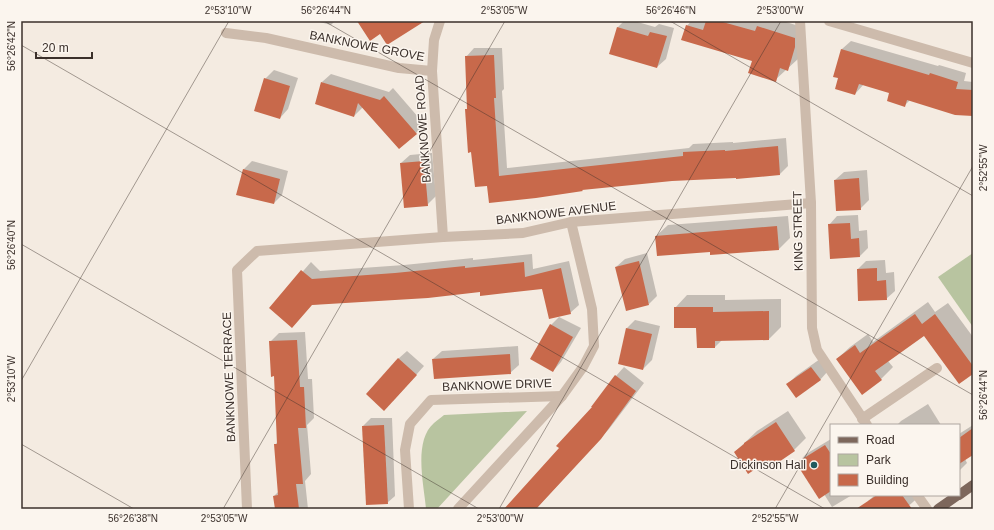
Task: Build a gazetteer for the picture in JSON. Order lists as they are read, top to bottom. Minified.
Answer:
{"streets":{"street":["BANKNOWE GROVE","BANKNOWE ROAD","BANKNOWE AVENUE","KING STREET","BANKNOWE TERRACE","BANKNOWE DRIVE"]},"crossings":[["BANKNOWE GROVE","BANKNOWE ROAD"],["BANKNOWE ROAD","BANKNOWE AVENUE"],["BANKNOWE AVENUE","KING STREET"],["BANKNOWE AVENUE","BANKNOWE TERRACE"],["BANKNOWE AVENUE","BANKNOWE DRIVE"]],"places":["Dickinson Hall"],"legend":["Road","Park","Building"],"scale_bar":"20 m","coordinates":["2°53'10\"W","56°26'44\"N","2°53'05\"W","56°26'46\"N","2°53'00\"W","56°26'42\"N","2°52'55\"W","56°26'40\"N","56°26'38\"N"]}
